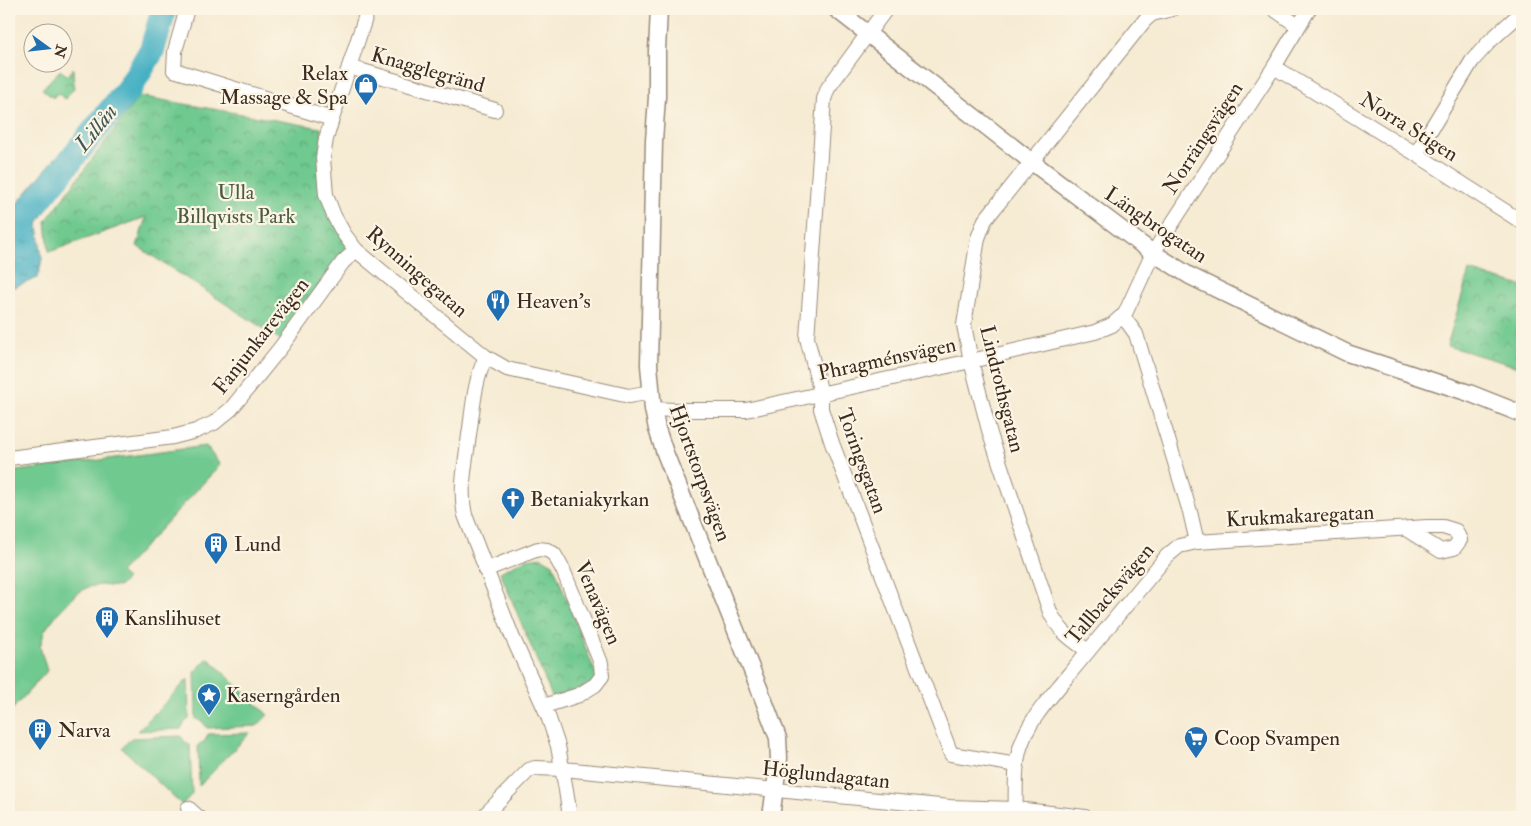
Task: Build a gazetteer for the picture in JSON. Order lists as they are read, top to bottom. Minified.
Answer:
{"streets":{"street":["Knagglegränd","Norra Stigen","Norrängsvägen","Längbrogatan","Rynningegatan","Fanjunkarevägen","Phragménsvägen","Lindrothsgatan","Toringsgatan","Hjortstorpsvägen","Krukmakaregatan","Tallbacksvägen","Venavägen","Höglundagatan"]},"crossings":[["Knagglegränd","Rynningegatan"],["Norra Stigen","Norrängsvägen"],["Norrängsvägen","Längbrogatan"],["Norrängsvägen","Phragménsvägen"],["Längbrogatan","Lindrothsgatan"],["Längbrogatan","Toringsgatan"],["Rynningegatan","Fanjunkarevägen"],["Phragménsvägen","Lindrothsgatan"],["Phragménsvägen","Toringsgatan"],["Phragménsvägen","Hjortstorpsvägen"],["Lindrothsgatan","Tallbacksvägen"],["Toringsgatan","Tallbacksvägen"],["Hjortstorpsvägen","Höglundagatan"],["Krukmakaregatan","Tallbacksvägen"],["Tallbacksvägen","Höglundagatan"]],"water":["Lillån"],"parks":["Ulla Billqvists Park"],"places":{"shop":["Relax Massage & Spa"],"restaurant":["Heaven’s"],"church":["Betaniakyrkan"],"building":["Lund","Kanslihuset","Narva"],"place":["Kaserngården"],"supermarket":["Coop Svampen"]},"north":"right"}
